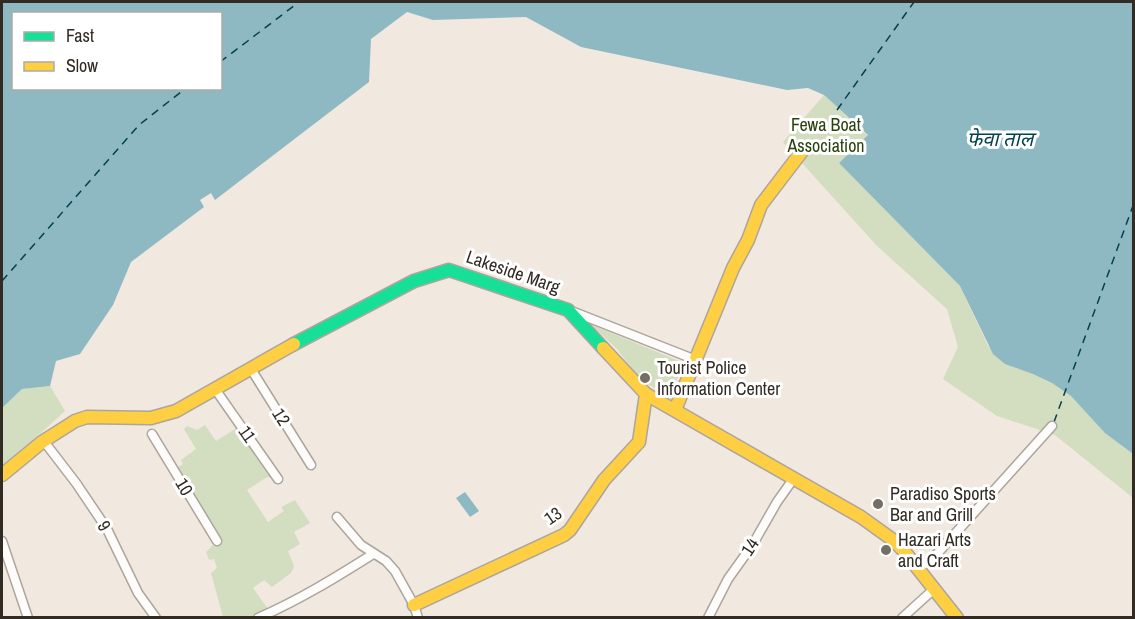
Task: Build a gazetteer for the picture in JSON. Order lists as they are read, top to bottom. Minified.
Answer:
{"streets":{"main road":["Lakeside Marg","13"],"street":["12","11","10","9","14"]},"crossings":[["Lakeside Marg","12"],["Lakeside Marg","11"],["Lakeside Marg","13"],["Lakeside Marg","9"],["Lakeside Marg","14"]],"water":["फेवा ताल"],"parks":["Fewa Boat Association"],"places":["Tourist Police Information Center","Paradiso Sports Bar and Grill","Hazari Arts and Craft"],"legend":["Fast","Slow"]}
